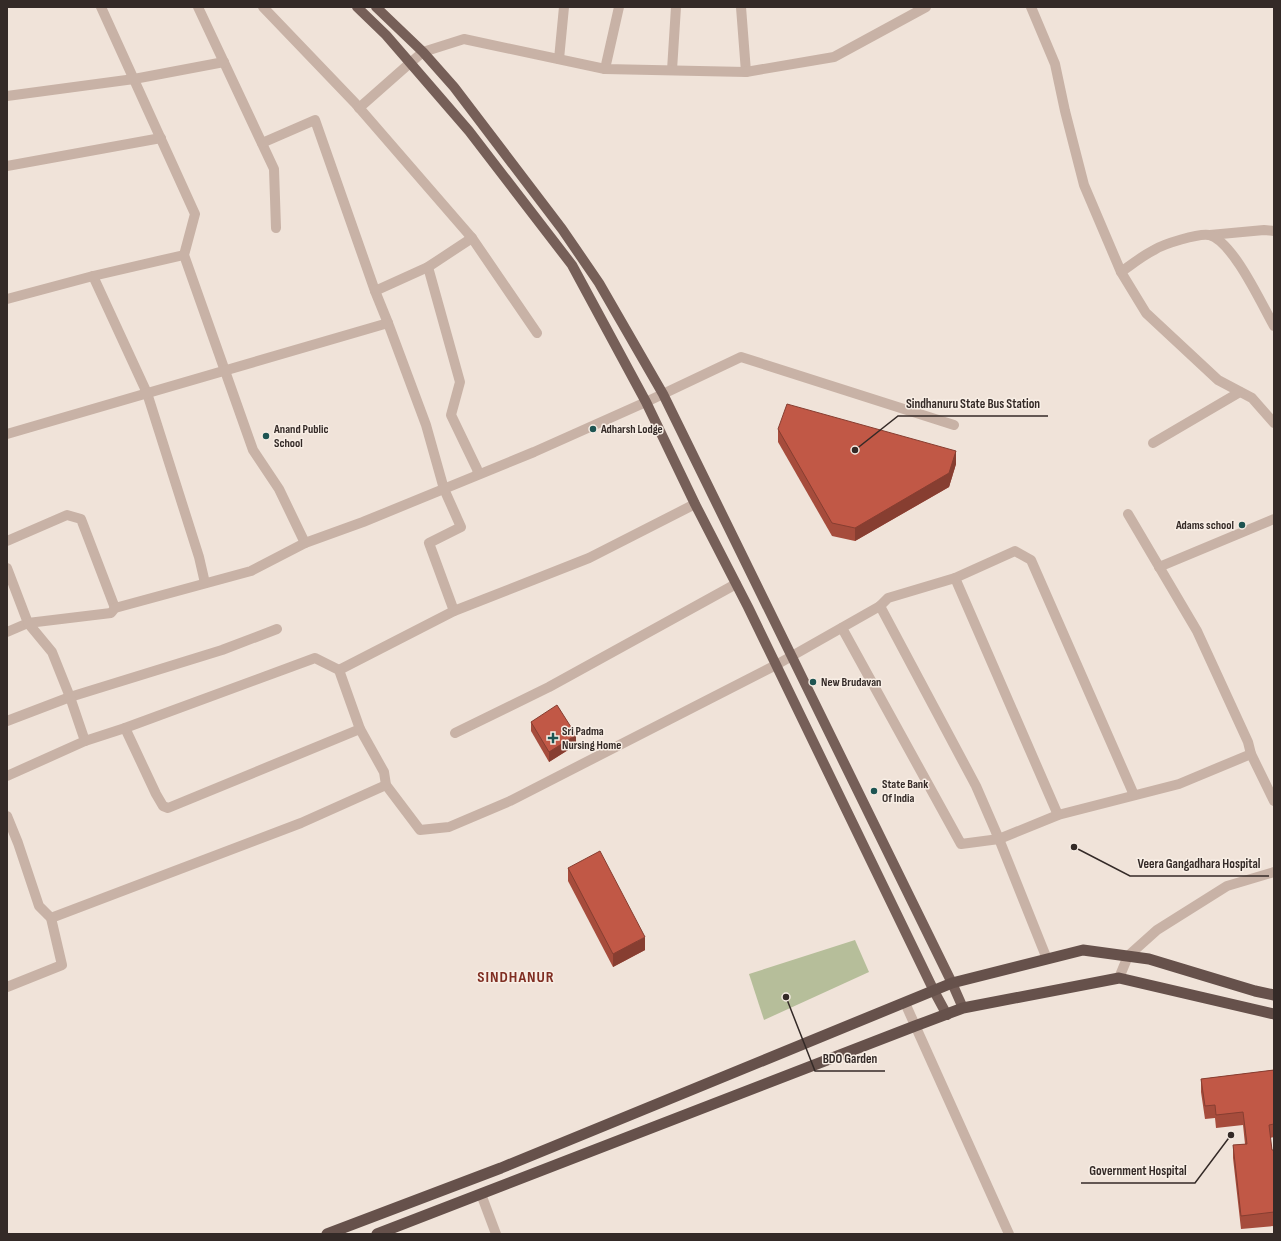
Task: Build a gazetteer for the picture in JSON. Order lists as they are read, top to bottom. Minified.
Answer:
{"districts":["SINDHANUR"],"places":{"other":["Adharsh Lodge","Anand Public School","Sindhanuru State Bus Station","Adams school","New Brudavan","State Bank Of India","Veera Gangadhara Hospital","BDO Garden","Government Hospital"],"health":["Sri Padma Nursing Home"]}}
